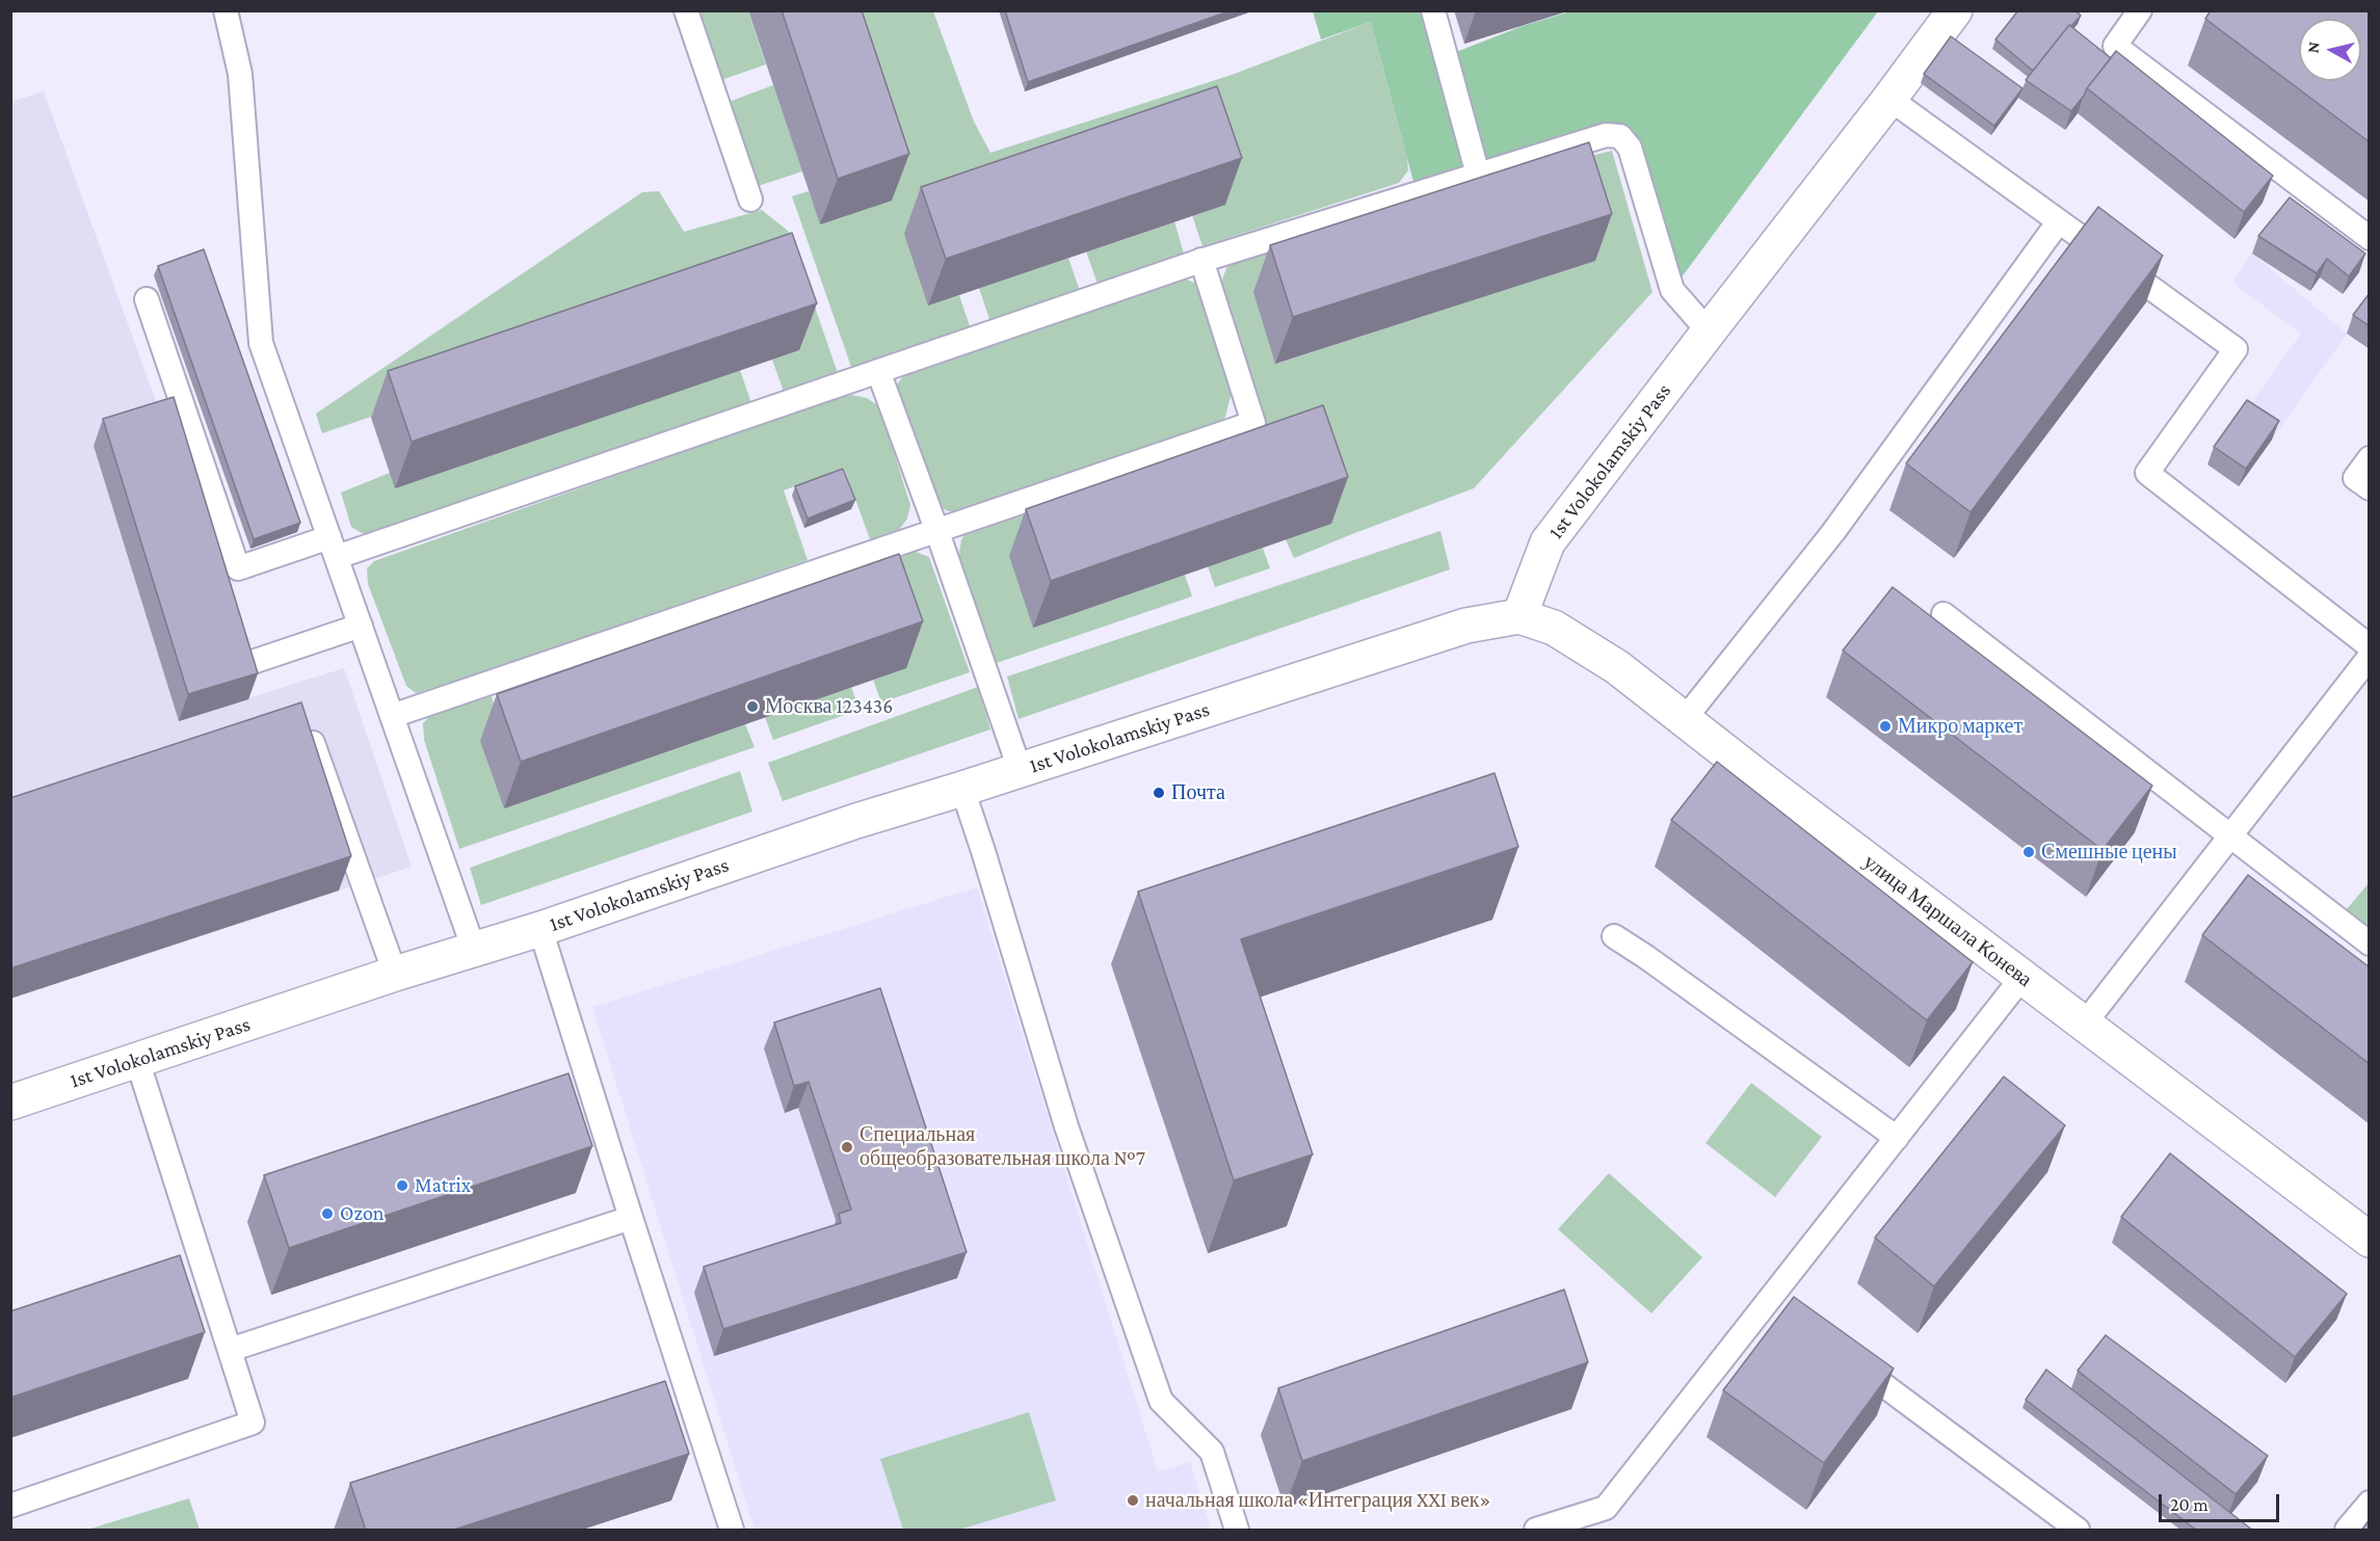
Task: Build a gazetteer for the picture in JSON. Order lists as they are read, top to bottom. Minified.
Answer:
{"streets":{"street":["1st Volokolamskiy Pass","улица Маршала Конева"]},"crossings":[["1st Volokolamskiy Pass","улица Маршала Конева"]],"places":["Москва 123436","Микро маркет","Почта","Смешные цены","Специальная общеобразовательная школа №7","Matrix","Ozon","начальная школа «Интеграция XXI век»"],"scale_bar":"20 m","north":"left"}
